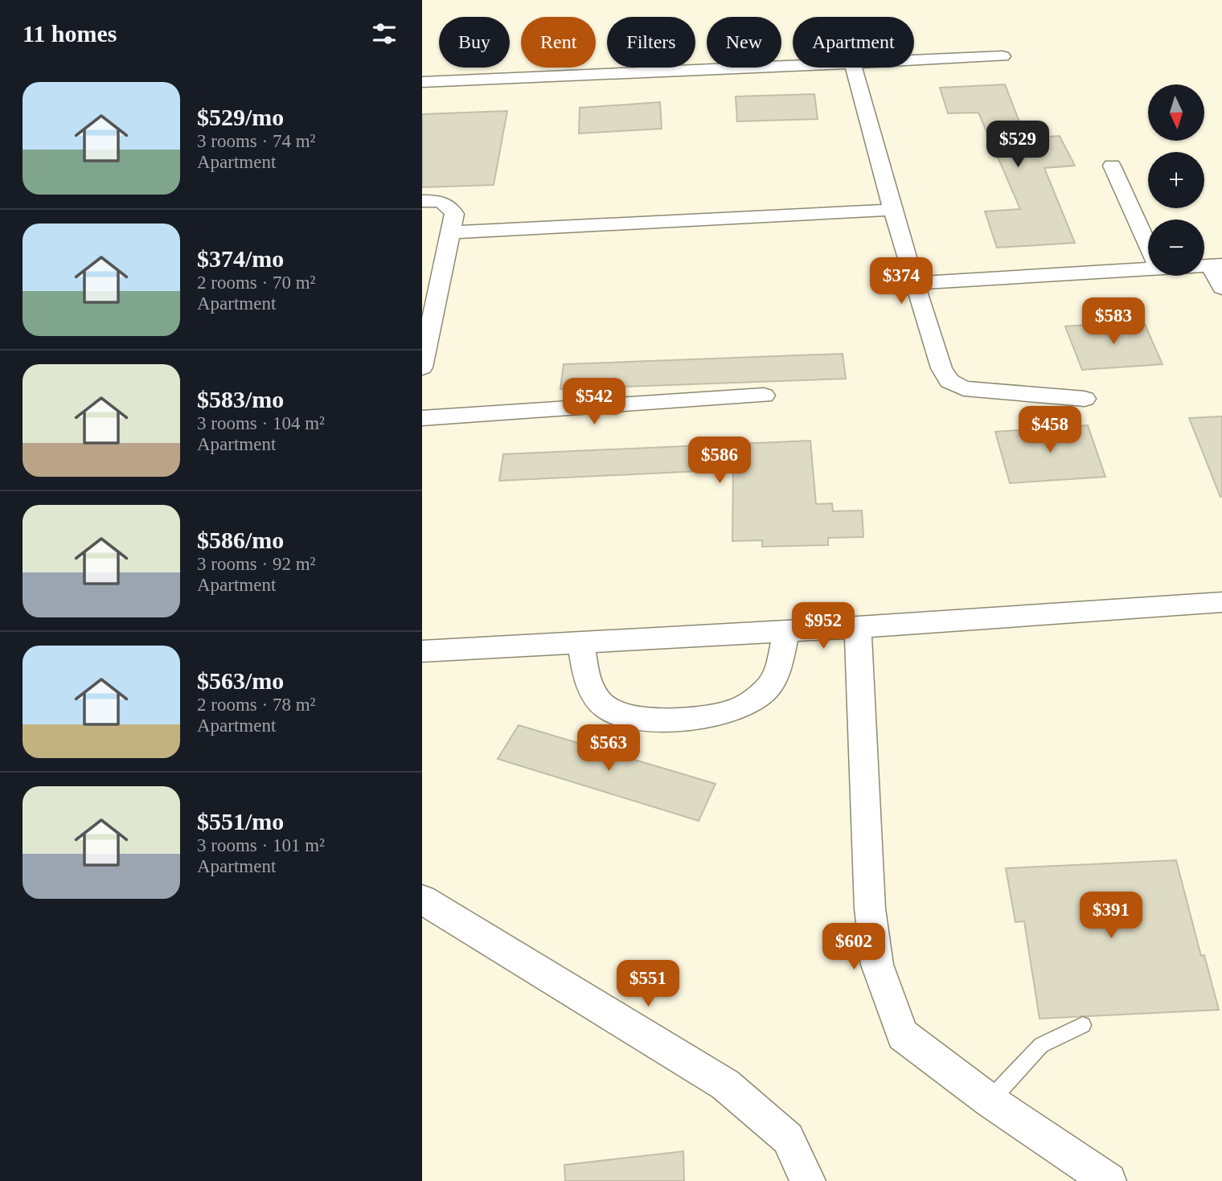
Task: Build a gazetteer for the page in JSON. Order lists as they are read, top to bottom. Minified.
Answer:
{"north":"bottom","page":{"heading":"11 homes","chip":["Buy","Rent","Filters","New","Apartment"],"list":[{"name":"$529/mo","note":"3 rooms · 74 m² · Apartment"},{"name":"$374/mo","note":"2 rooms · 70 m² · Apartment"},{"name":"$583/mo","note":"3 rooms · 104 m² · Apartment"},{"name":"$586/mo","note":"3 rooms · 92 m² · Apartment"},{"name":"$563/mo","note":"2 rooms · 78 m² · Apartment"},{"name":"$551/mo","note":"3 rooms · 101 m² · Apartment"}],"map_buttons":["+","−"],"price":["$529","$374","$583","$542","$458","$586","$952","$563","$391","$602","$551"]}}
